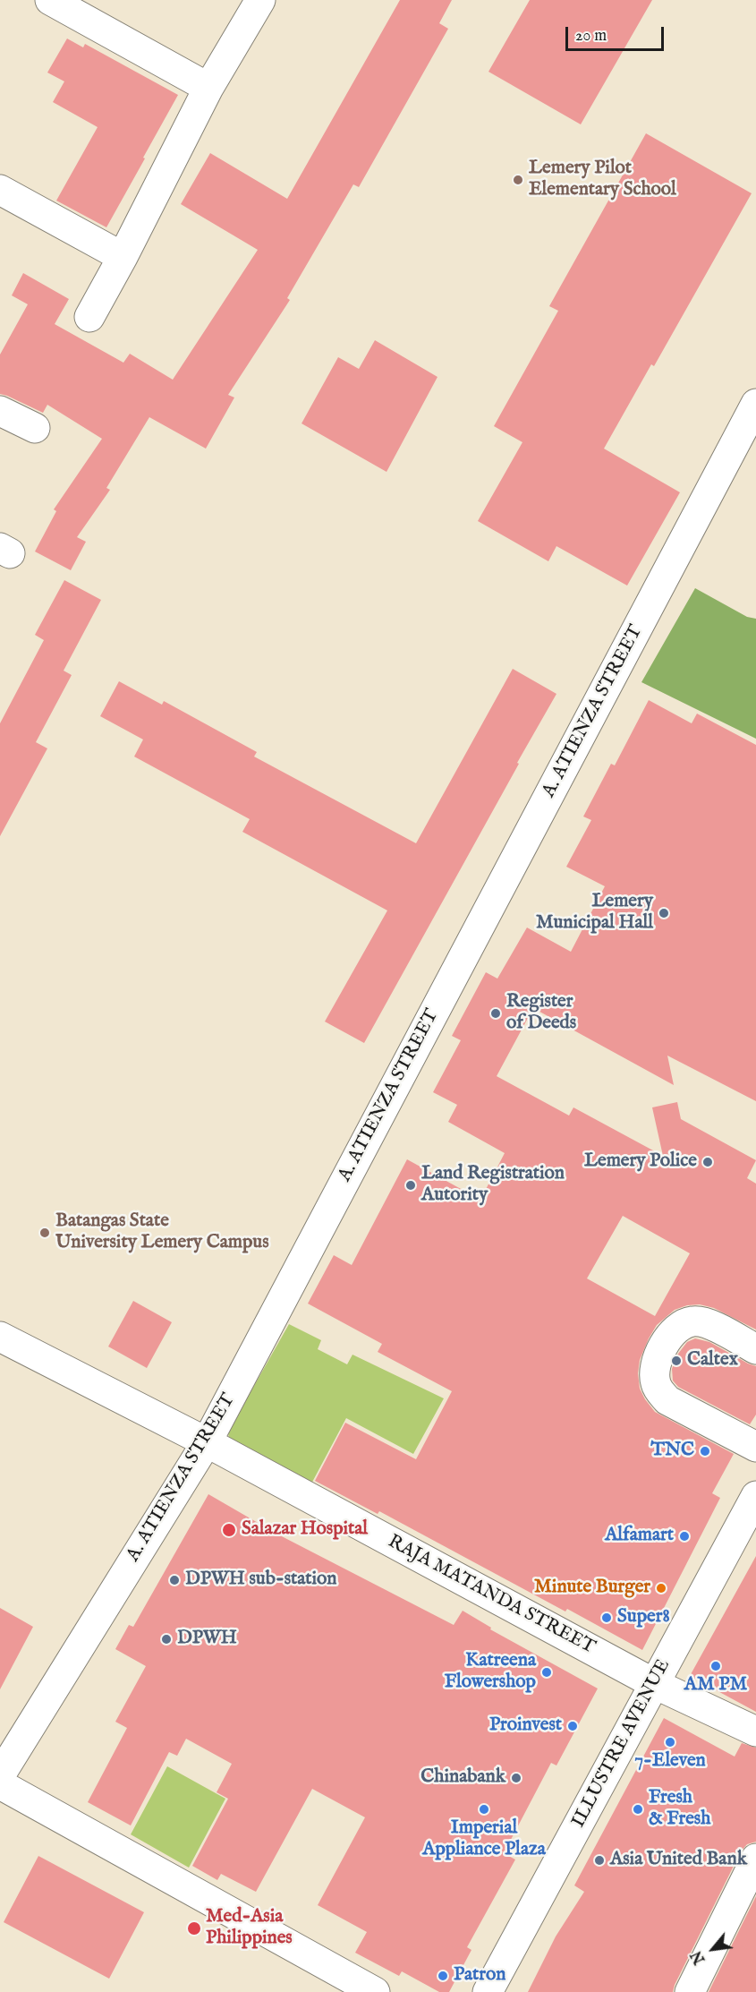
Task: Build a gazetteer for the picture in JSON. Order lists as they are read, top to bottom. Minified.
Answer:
{"streets":{"street":["A. ATIENZA STREET","RAJA MATANDA STREET","ILLUSTRE AVENUE"]},"crossings":[["A. ATIENZA STREET","RAJA MATANDA STREET"],["RAJA MATANDA STREET","ILLUSTRE AVENUE"]],"places":["Lemery Pilot Elementary School","Lemery Municipal Hall","Register of Deeds","Lemery Police","Land Registration Autority","Batangas State University Lemery Campus","Caltex","TNC","Salazar Hospital","Alfamart","DPWH sub-station","Minute Burger","Super8","DPWH","AM PM","Katreena Flowershop","Proinvest","7-Eleven","Chinabank","Imperial Appliance Plaza","Fresh & Fresh","Asia United Bank","Med-Asia Philippines","Patron"],"scale_bar":"20 m","north":"bottom left"}
